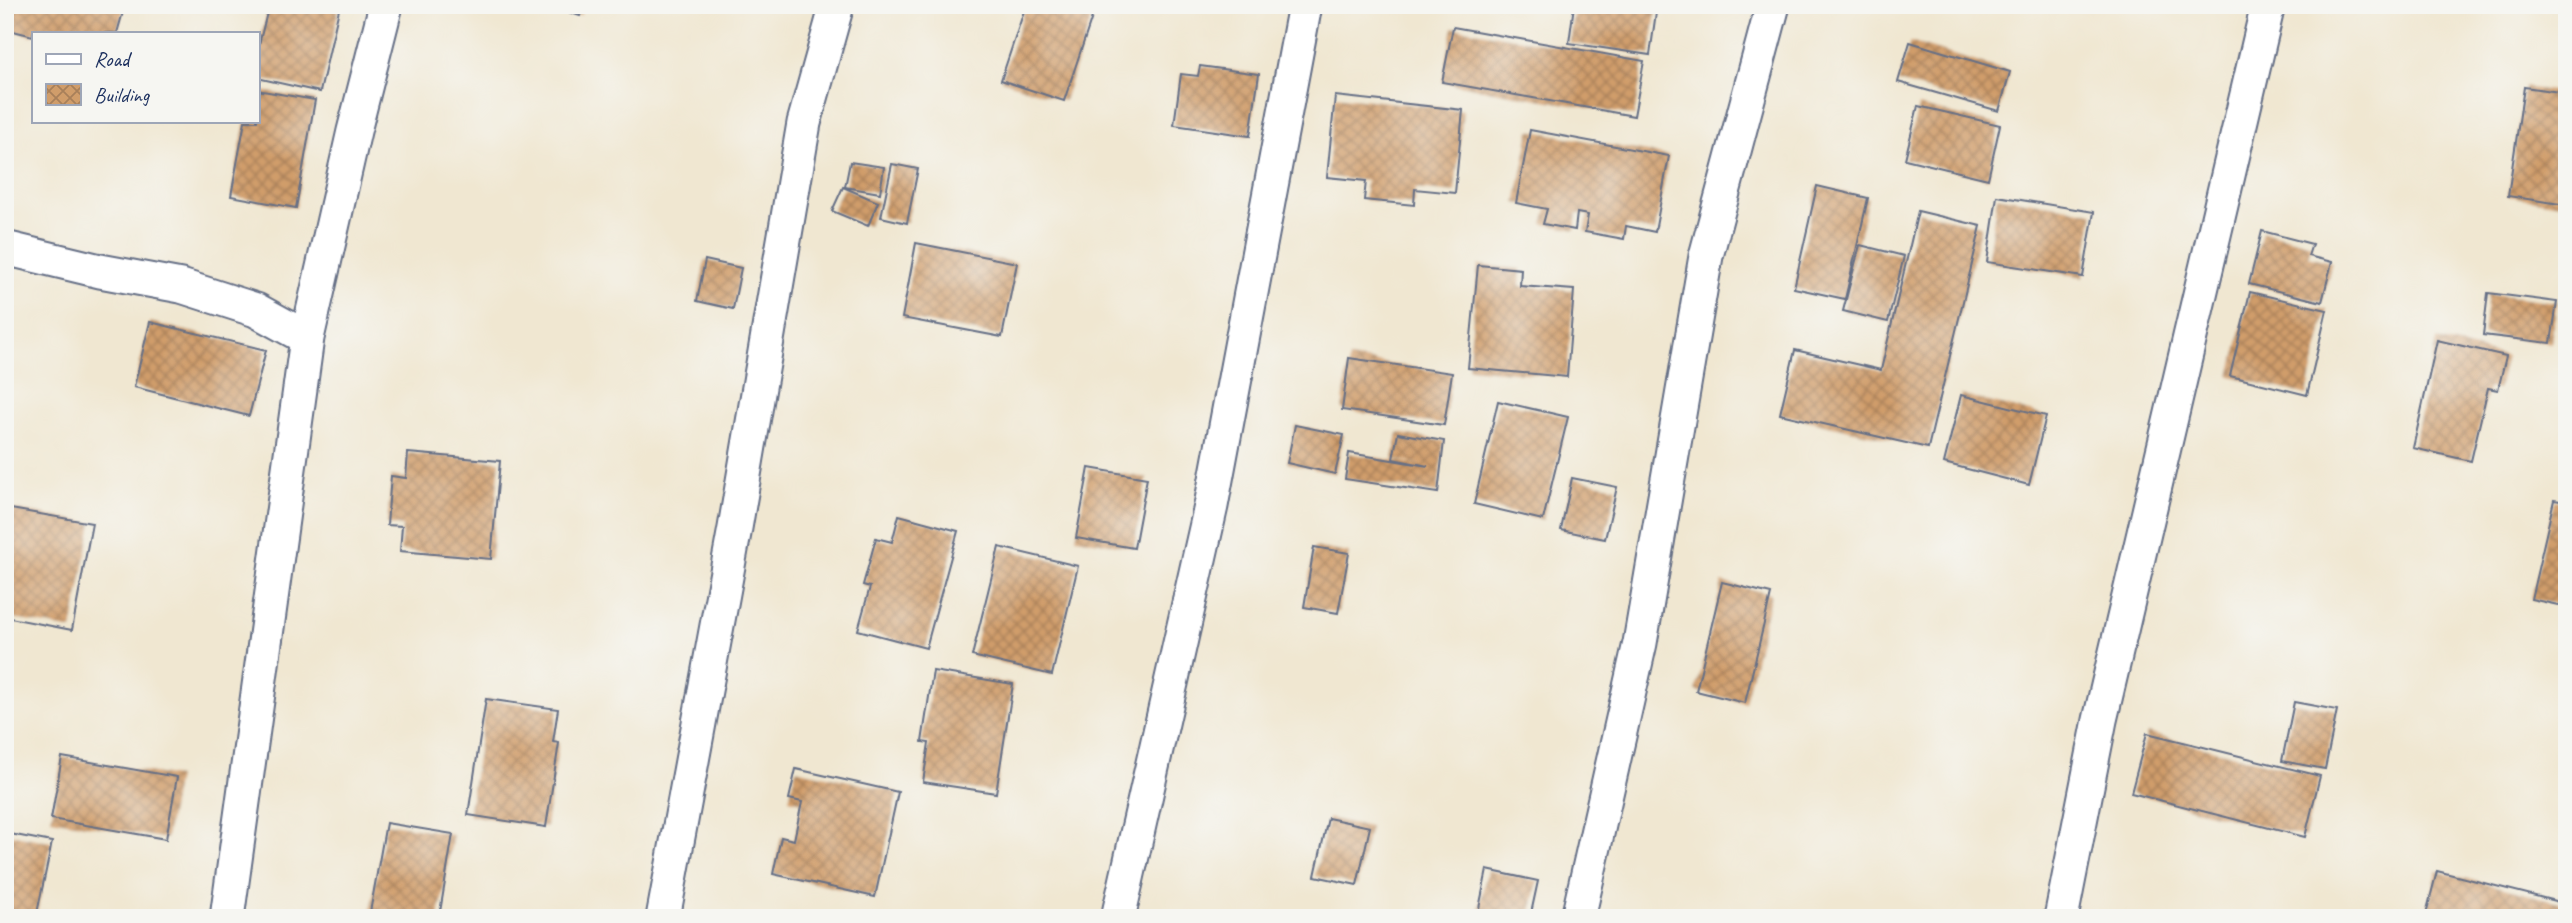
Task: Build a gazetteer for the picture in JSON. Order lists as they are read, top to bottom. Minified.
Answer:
{"legend":["Road","Building"]}
